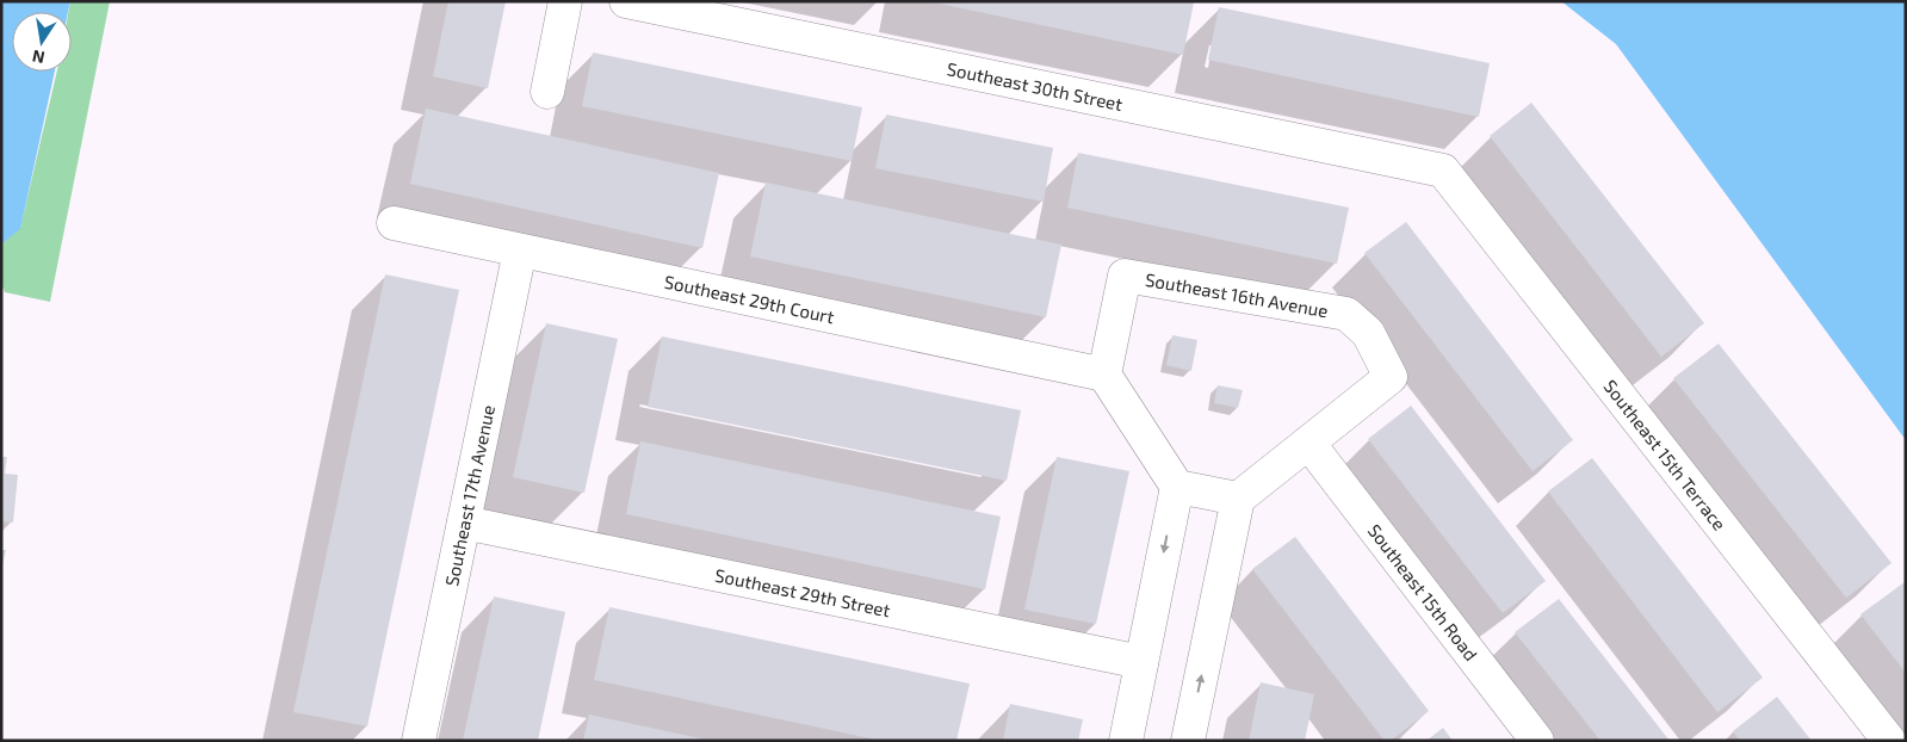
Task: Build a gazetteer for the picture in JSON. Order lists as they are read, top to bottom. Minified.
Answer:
{"streets":{"street":["Southeast 30th Street","Southeast 16th Avenue","Southeast 29th Court","Southeast 15th Terrace","Southeast 17th Avenue","Southeast 15th Road","Southeast 29th Street"]},"crossings":[["Southeast 30th Street","Southeast 15th Terrace"],["Southeast 16th Avenue","Southeast 29th Court"],["Southeast 16th Avenue","Southeast 15th Road"],["Southeast 29th Court","Southeast 17th Avenue"],["Southeast 17th Avenue","Southeast 29th Street"]],"north":"bottom"}
